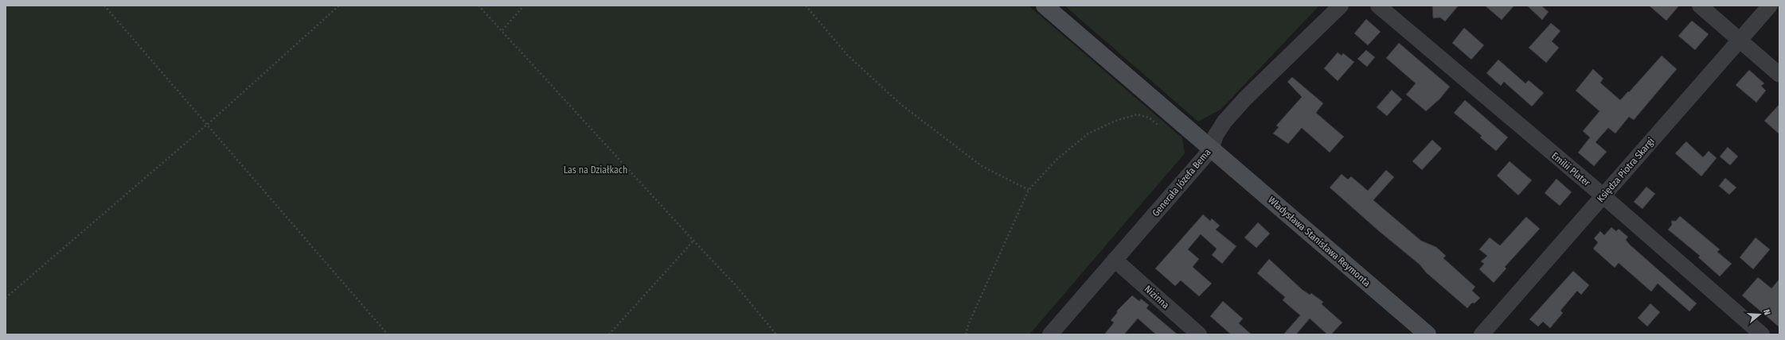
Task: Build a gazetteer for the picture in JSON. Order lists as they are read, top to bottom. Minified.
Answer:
{"streets":{"main road":["Władysława Stanisława Reymonta"],"street":["Emilii Plater","Księdza Piotra Skargi","Generała Józefa Bema","Nizinna"]},"crossings":[["Emilii Plater","Księdza Piotra Skargi"],["Generała Józefa Bema","Władysława Stanisława Reymonta"],["Generała Józefa Bema","Nizinna"]],"parks":["Las na Działkach"],"north":"right"}
